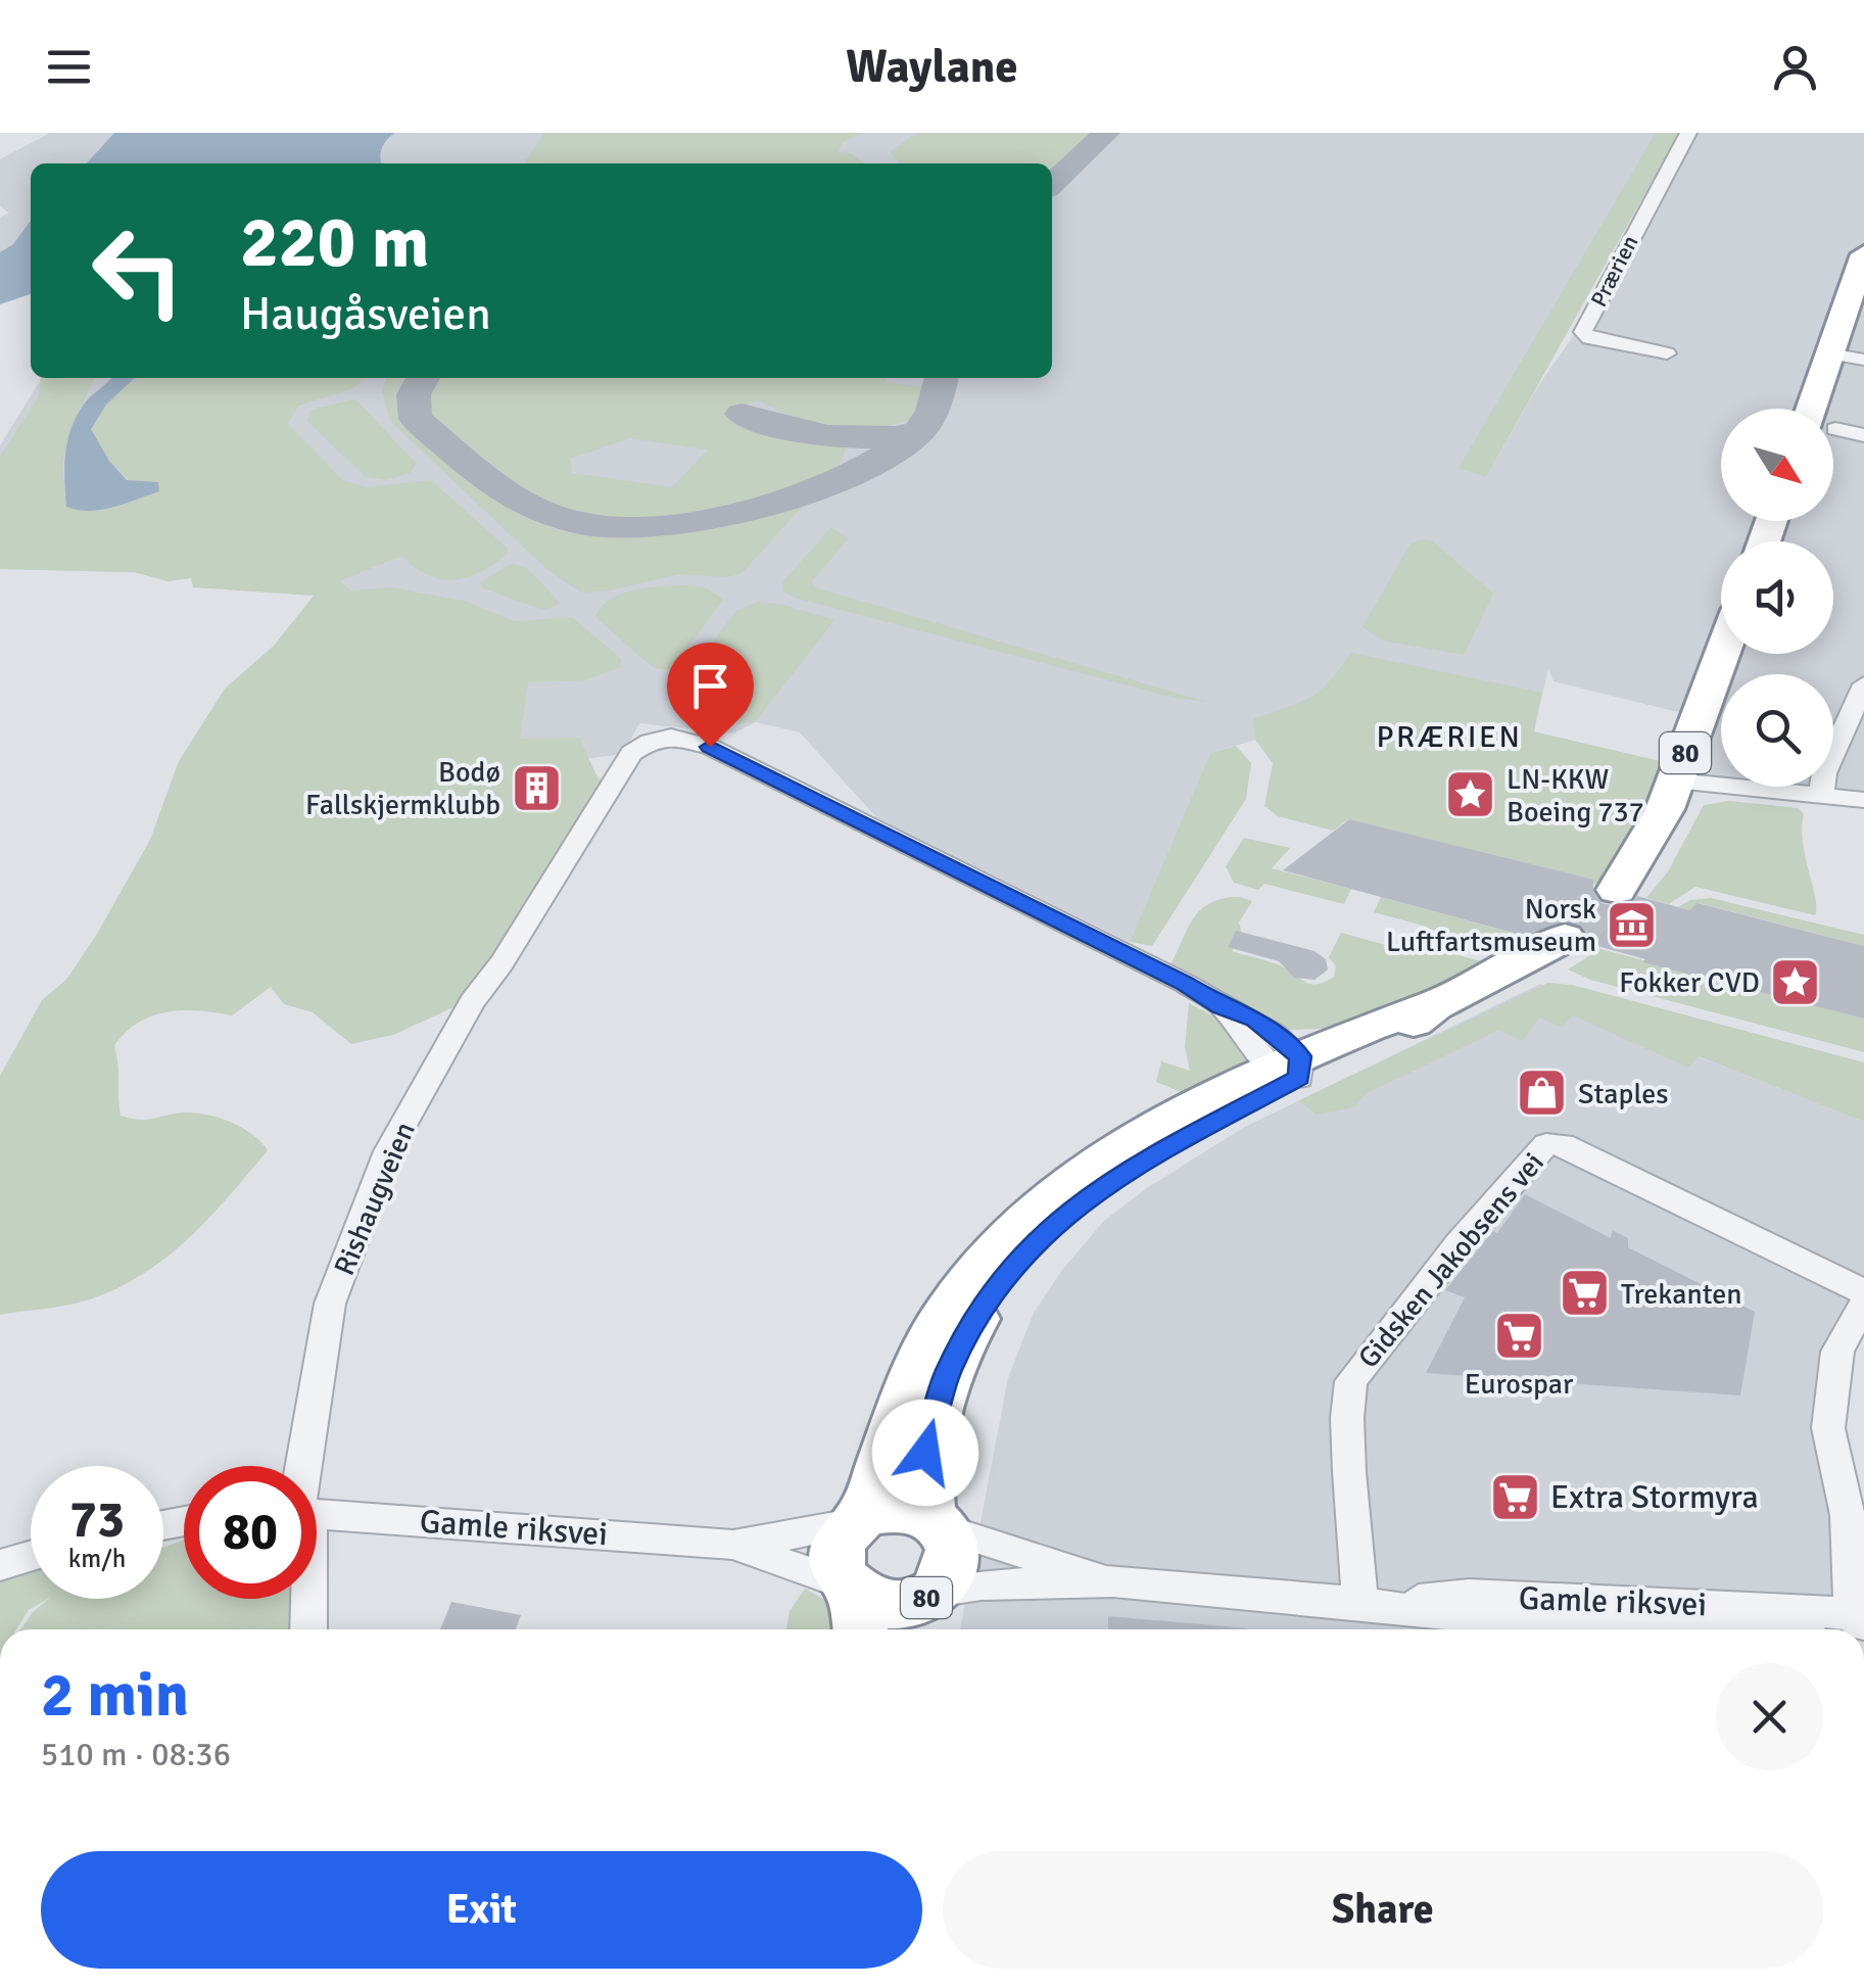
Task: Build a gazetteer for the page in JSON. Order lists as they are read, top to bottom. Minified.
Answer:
{"streets":{"highway":["80"],"street":["Prærien","Rishaugveien","Gidsken Jakobsens vei","Gamle riksvei"]},"crossings":[["80","Rishaugveien"],["80","Gamle riksvei"],["Gidsken Jakobsens vei","Gamle riksvei"]],"districts":["PRÆRIEN"],"places":{"building":["Bodø Fallskjermklubb"],"place":["LN-KKW Boeing 737","Fokker CVD"],"museum":["Norsk Luftfartsmuseum"],"shop":["Staples"],"supermarket":["Trekanten","Eurospar","Extra Stormyra"]},"north":"bottom right","page":{"header":"Waylane","turn":["220 m","Haugåsveien"],"speed":"73 km/h","limit":"80","heading":["2 min","510 m · 08:36"],"buttons":["Exit","Share"]}}
